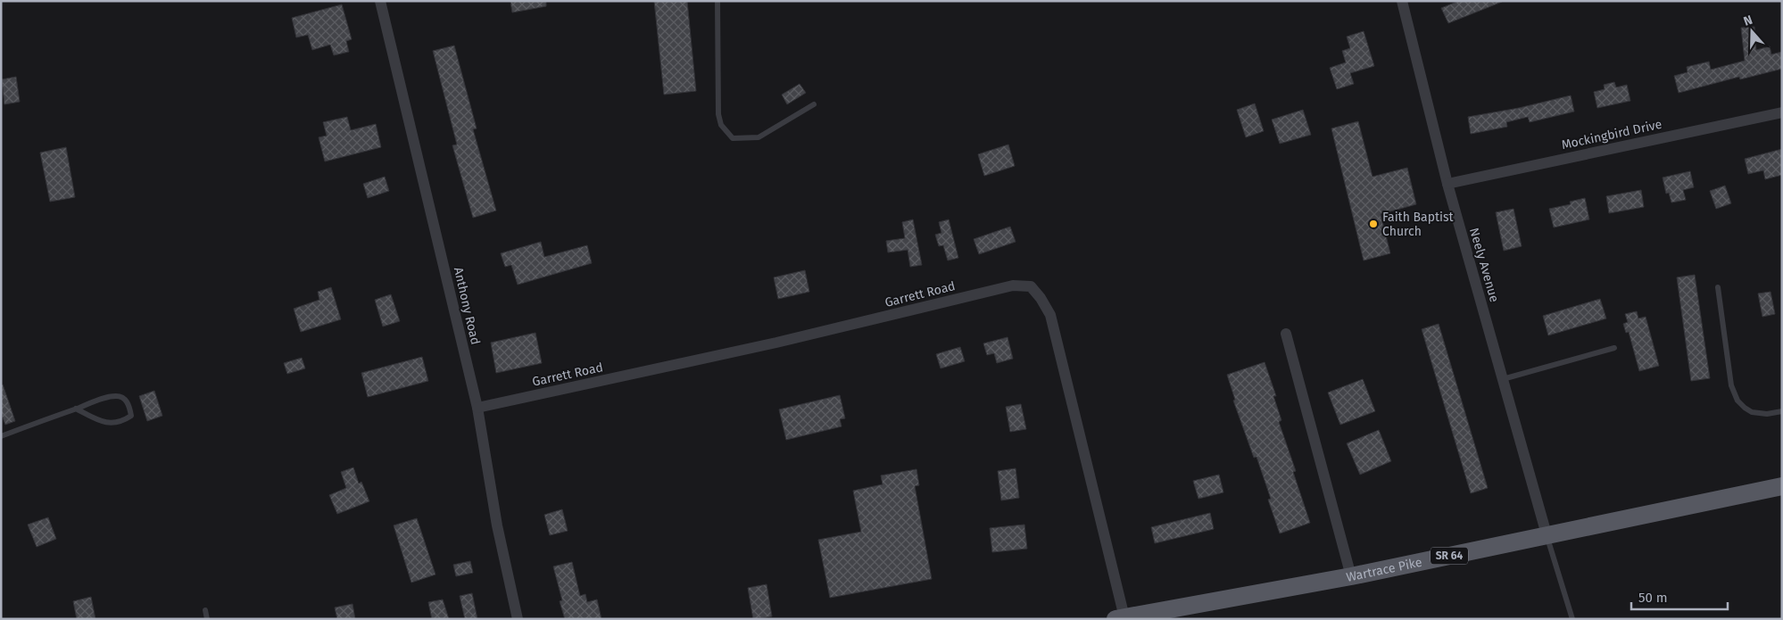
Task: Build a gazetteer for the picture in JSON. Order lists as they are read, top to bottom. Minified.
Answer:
{"streets":{"main road":["SR 64","Wartrace Pike"],"street":["Mockingbird Drive","Neely Avenue","Garrett Road","Anthony Road"]},"crossings":[["Mockingbird Drive","Neely Avenue"],["Neely Avenue","Wartrace Pike"],["Garrett Road","Anthony Road"],["Garrett Road","Wartrace Pike"]],"places":["Faith Baptist Church"],"scale_bar":"50 m","north":"top"}
